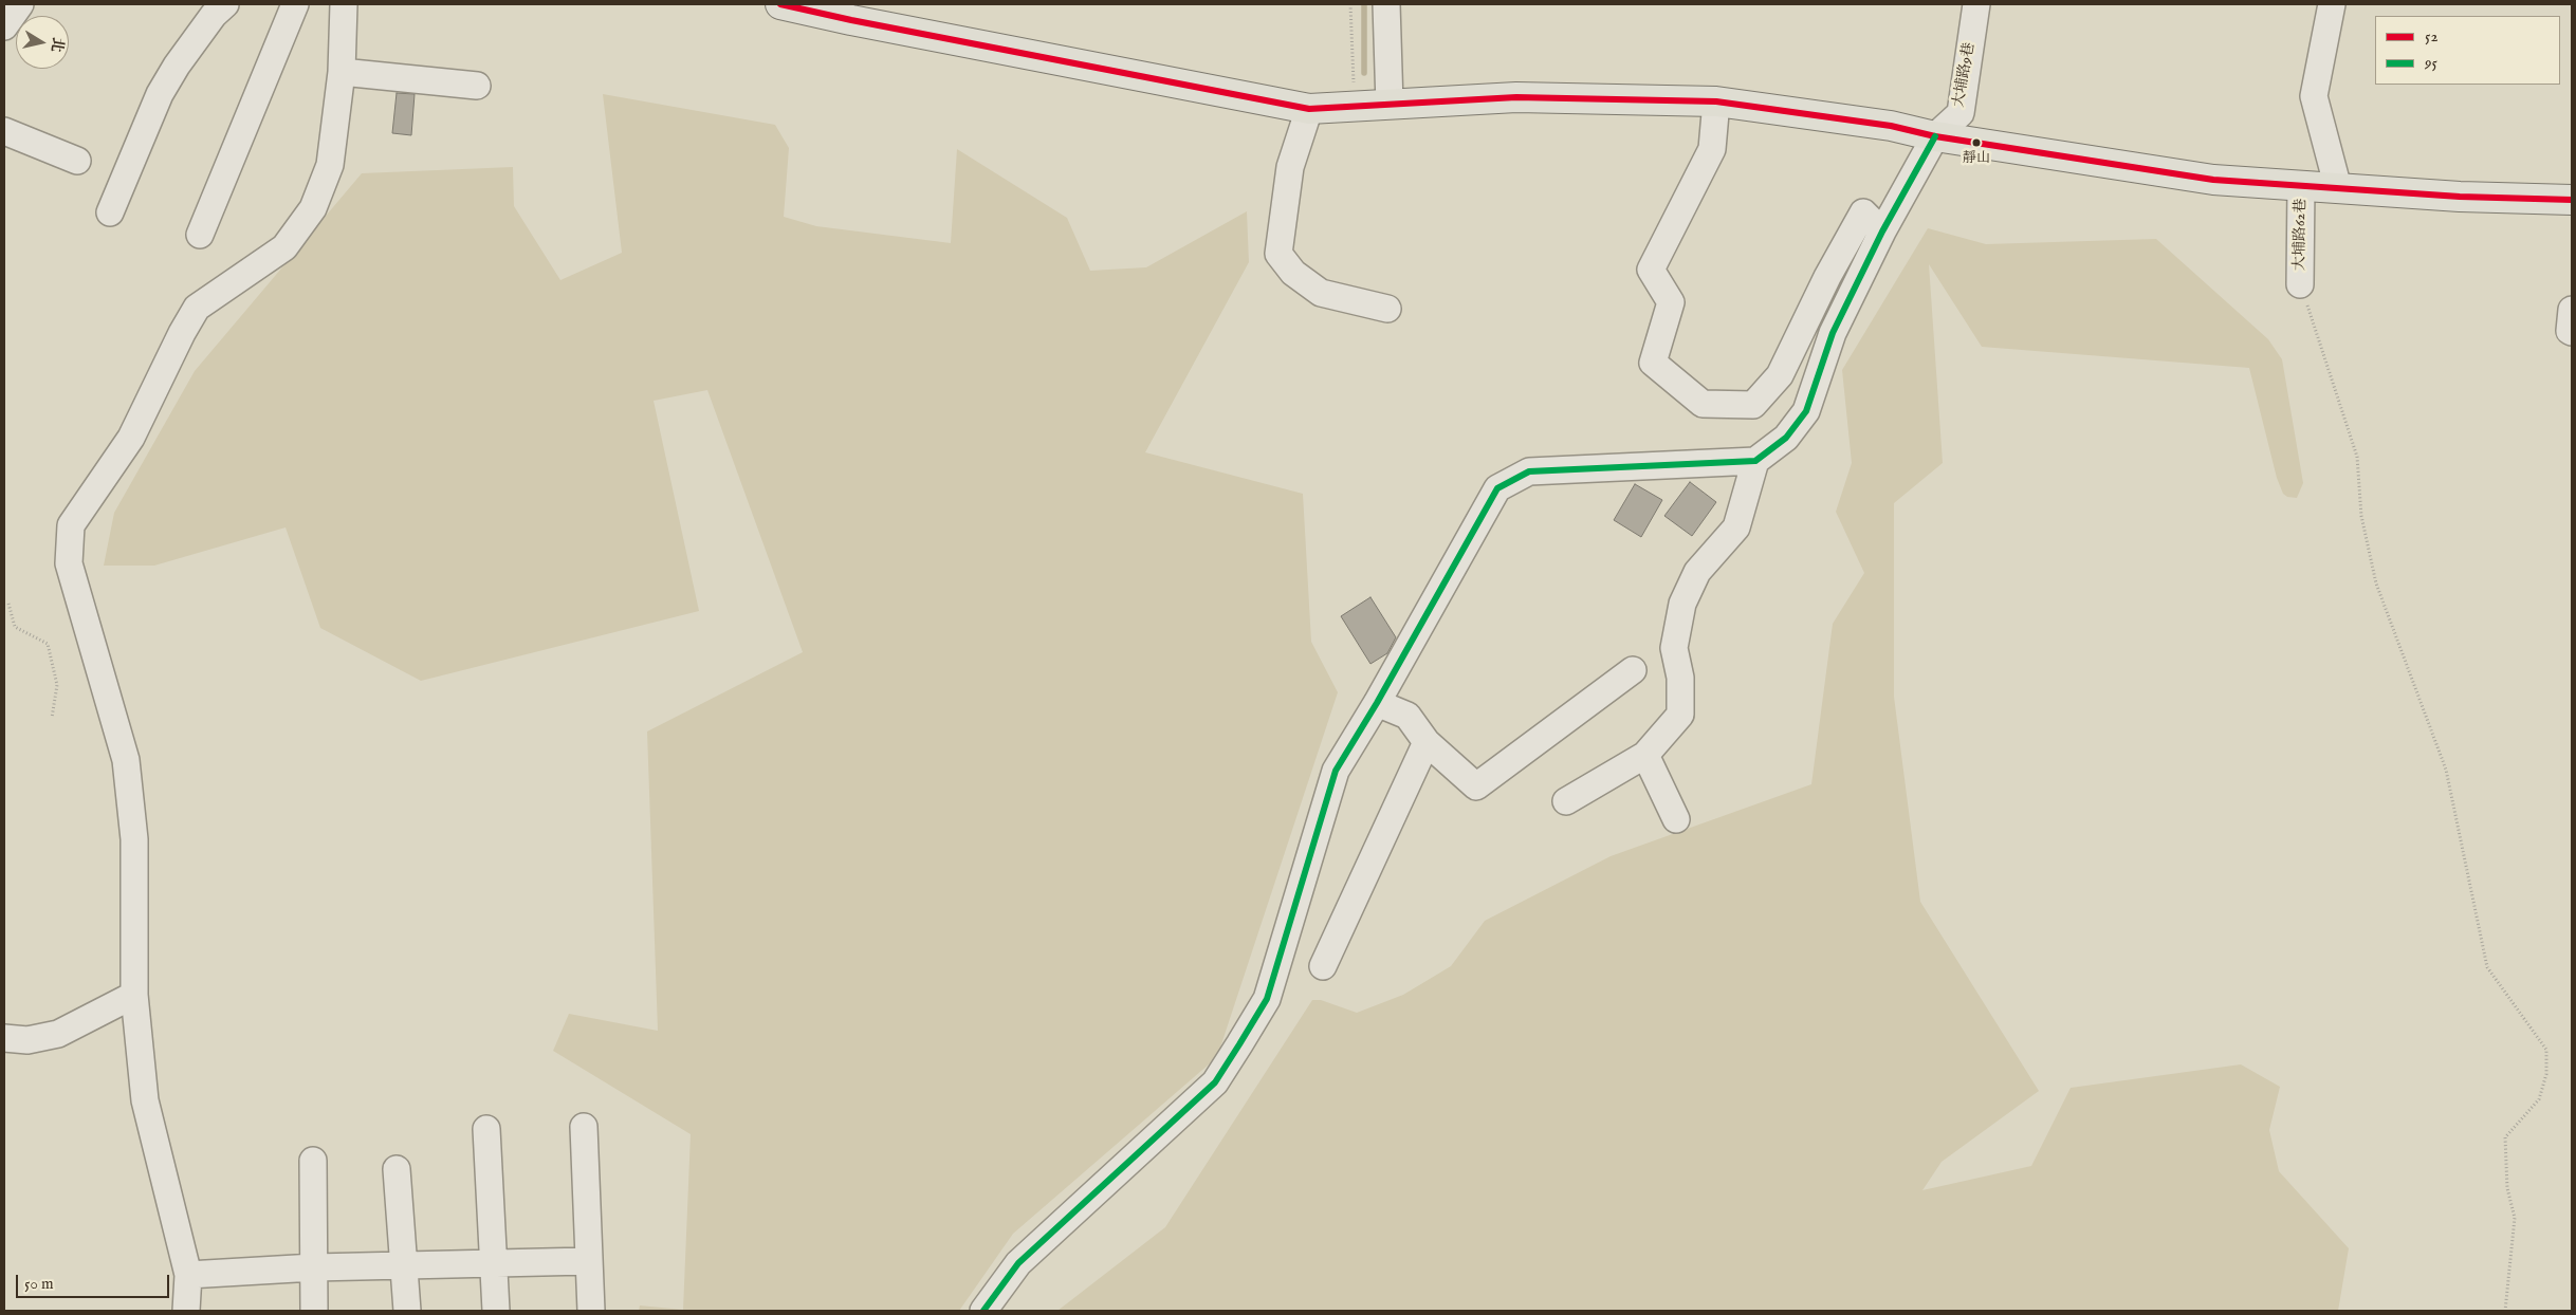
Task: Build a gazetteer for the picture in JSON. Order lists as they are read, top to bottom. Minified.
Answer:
{"streets":{"street":["大埔路9巷","大埔路62巷"]},"places":["靜山"],"lines":["transit line 52","transit line 95"],"legend":["52","95"],"scale_bar":"50 m","north":"right"}
